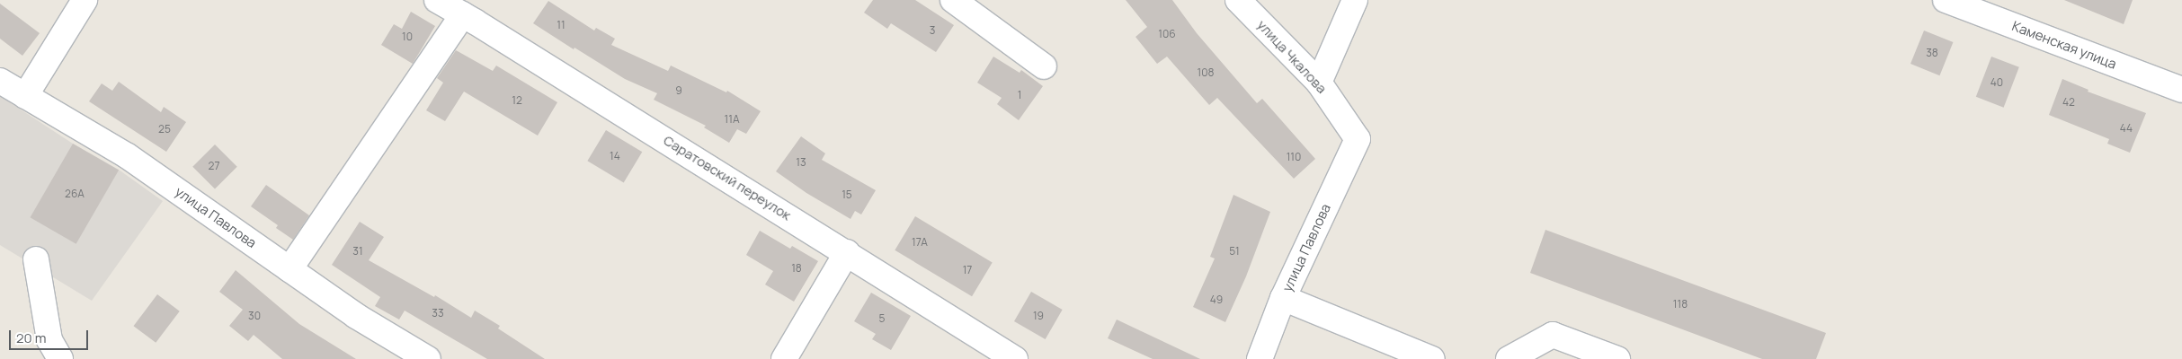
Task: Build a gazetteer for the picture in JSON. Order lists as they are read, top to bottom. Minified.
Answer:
{"streets":{"street":["Каменская улица","улица Чкалова","Саратовский переулок","улица Павлова"]},"crossings":[["улица Чкалова","улица Павлова"]],"house_numbers":["11","3","106","10","38","108","40","9","1","12","42","11А","44","25","14","110","13","27","26А","15","17А","31","51","18","17","49","118","33","30","19","5"],"scale_bar":"20 m"}
